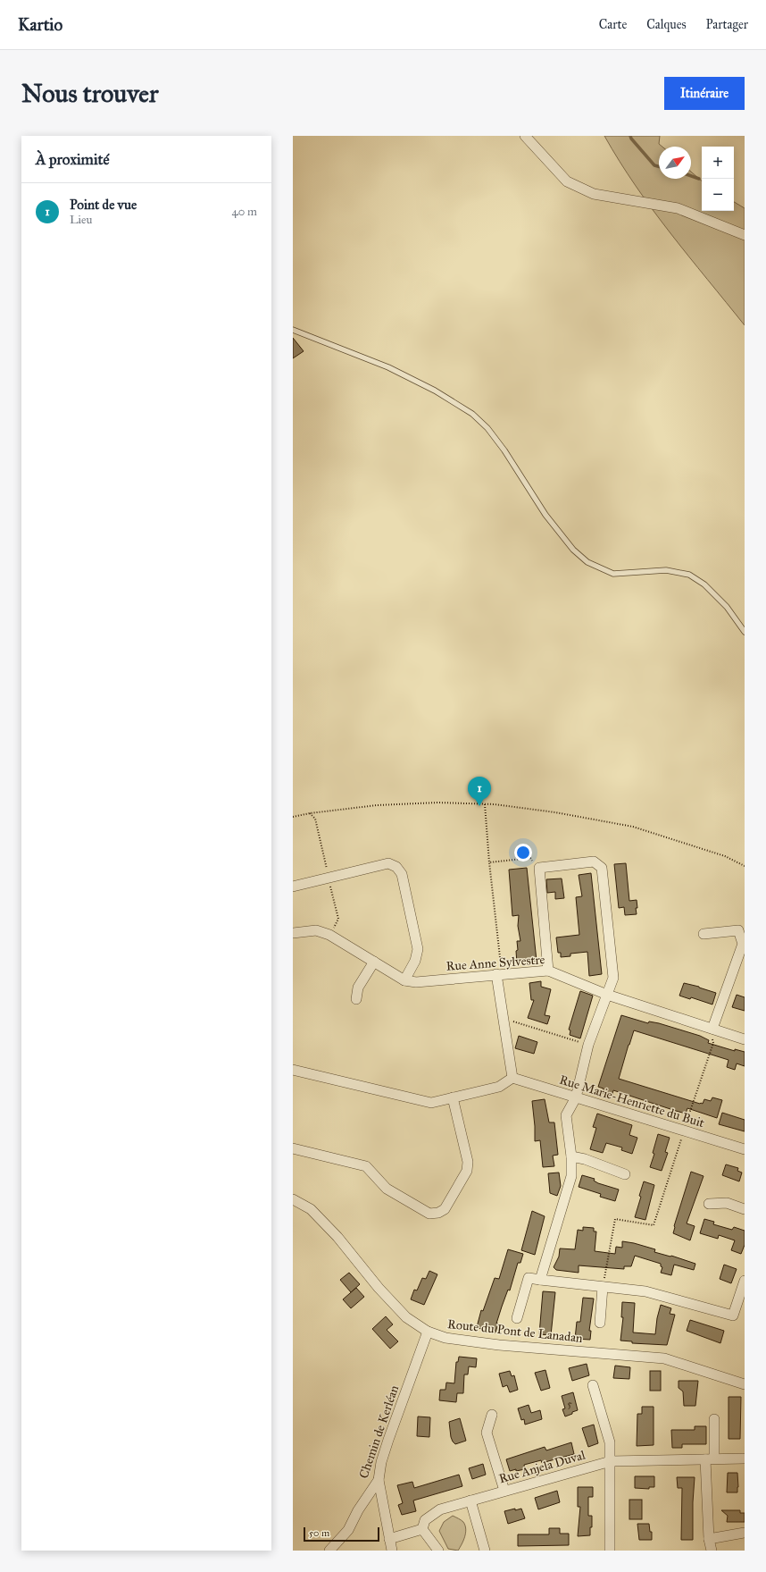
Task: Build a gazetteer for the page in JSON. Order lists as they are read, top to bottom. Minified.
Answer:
{"streets":{"street":["Rue Anne Sylvestre","Rue Marie-Henriette du Buit","Route du Pont de Lanadan","Chemin de Kerléan","Rue Anjela Duval"]},"crossings":[["Route du Pont de Lanadan","Chemin de Kerléan"]],"house_numbers":["5"],"scale_bar":"50 m","north":"top right","page":{"header":"Kartio","nav":["Carte","Calques","Partager"],"buttons":"Itinéraire","title":"Nous trouver","heading":"À proximité","map_buttons":["+","−"],"list":[{"mark":"1","name":"Point de vue","note":"Lieu","value":"40 m"}],"pins":"1","scale":"50 m"}}
